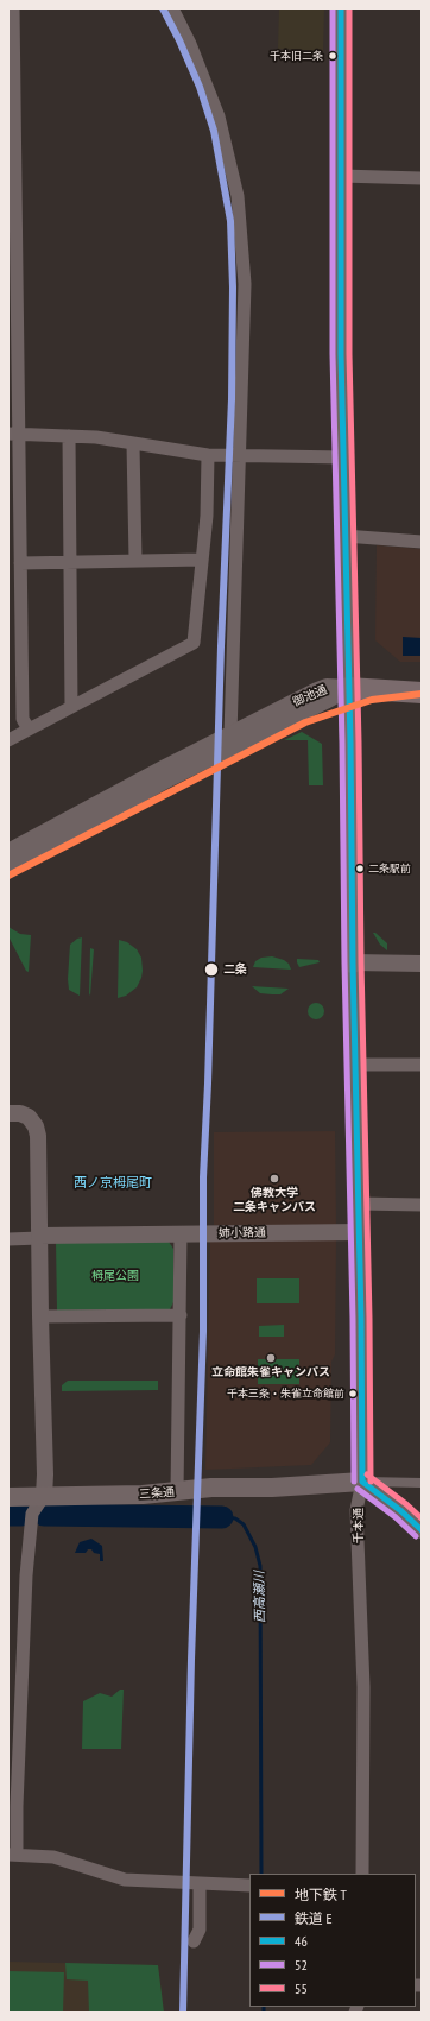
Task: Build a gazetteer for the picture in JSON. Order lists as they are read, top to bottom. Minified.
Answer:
{"streets":{"main road":["三条通","千本通"],"street":["御池通","姉小路通"]},"crossings":[["御池通","千本通"],["姉小路通","千本通"],["三条通","千本通"]],"districts":["西ノ京栂尾町"],"water":["西高瀬川"],"parks":["栂尾公園"],"places":["千本旧二条","二条駅前","二条","佛教大学 二条キャンパス","立命館朱雀キャンパス","千本三条・朱雀立命館前"],"lines":["rail line E","transit line 46","transit line 52","transit line 55","metro line T"],"legend":["地下鉄 T","鉄道 E","46","52","55"]}
